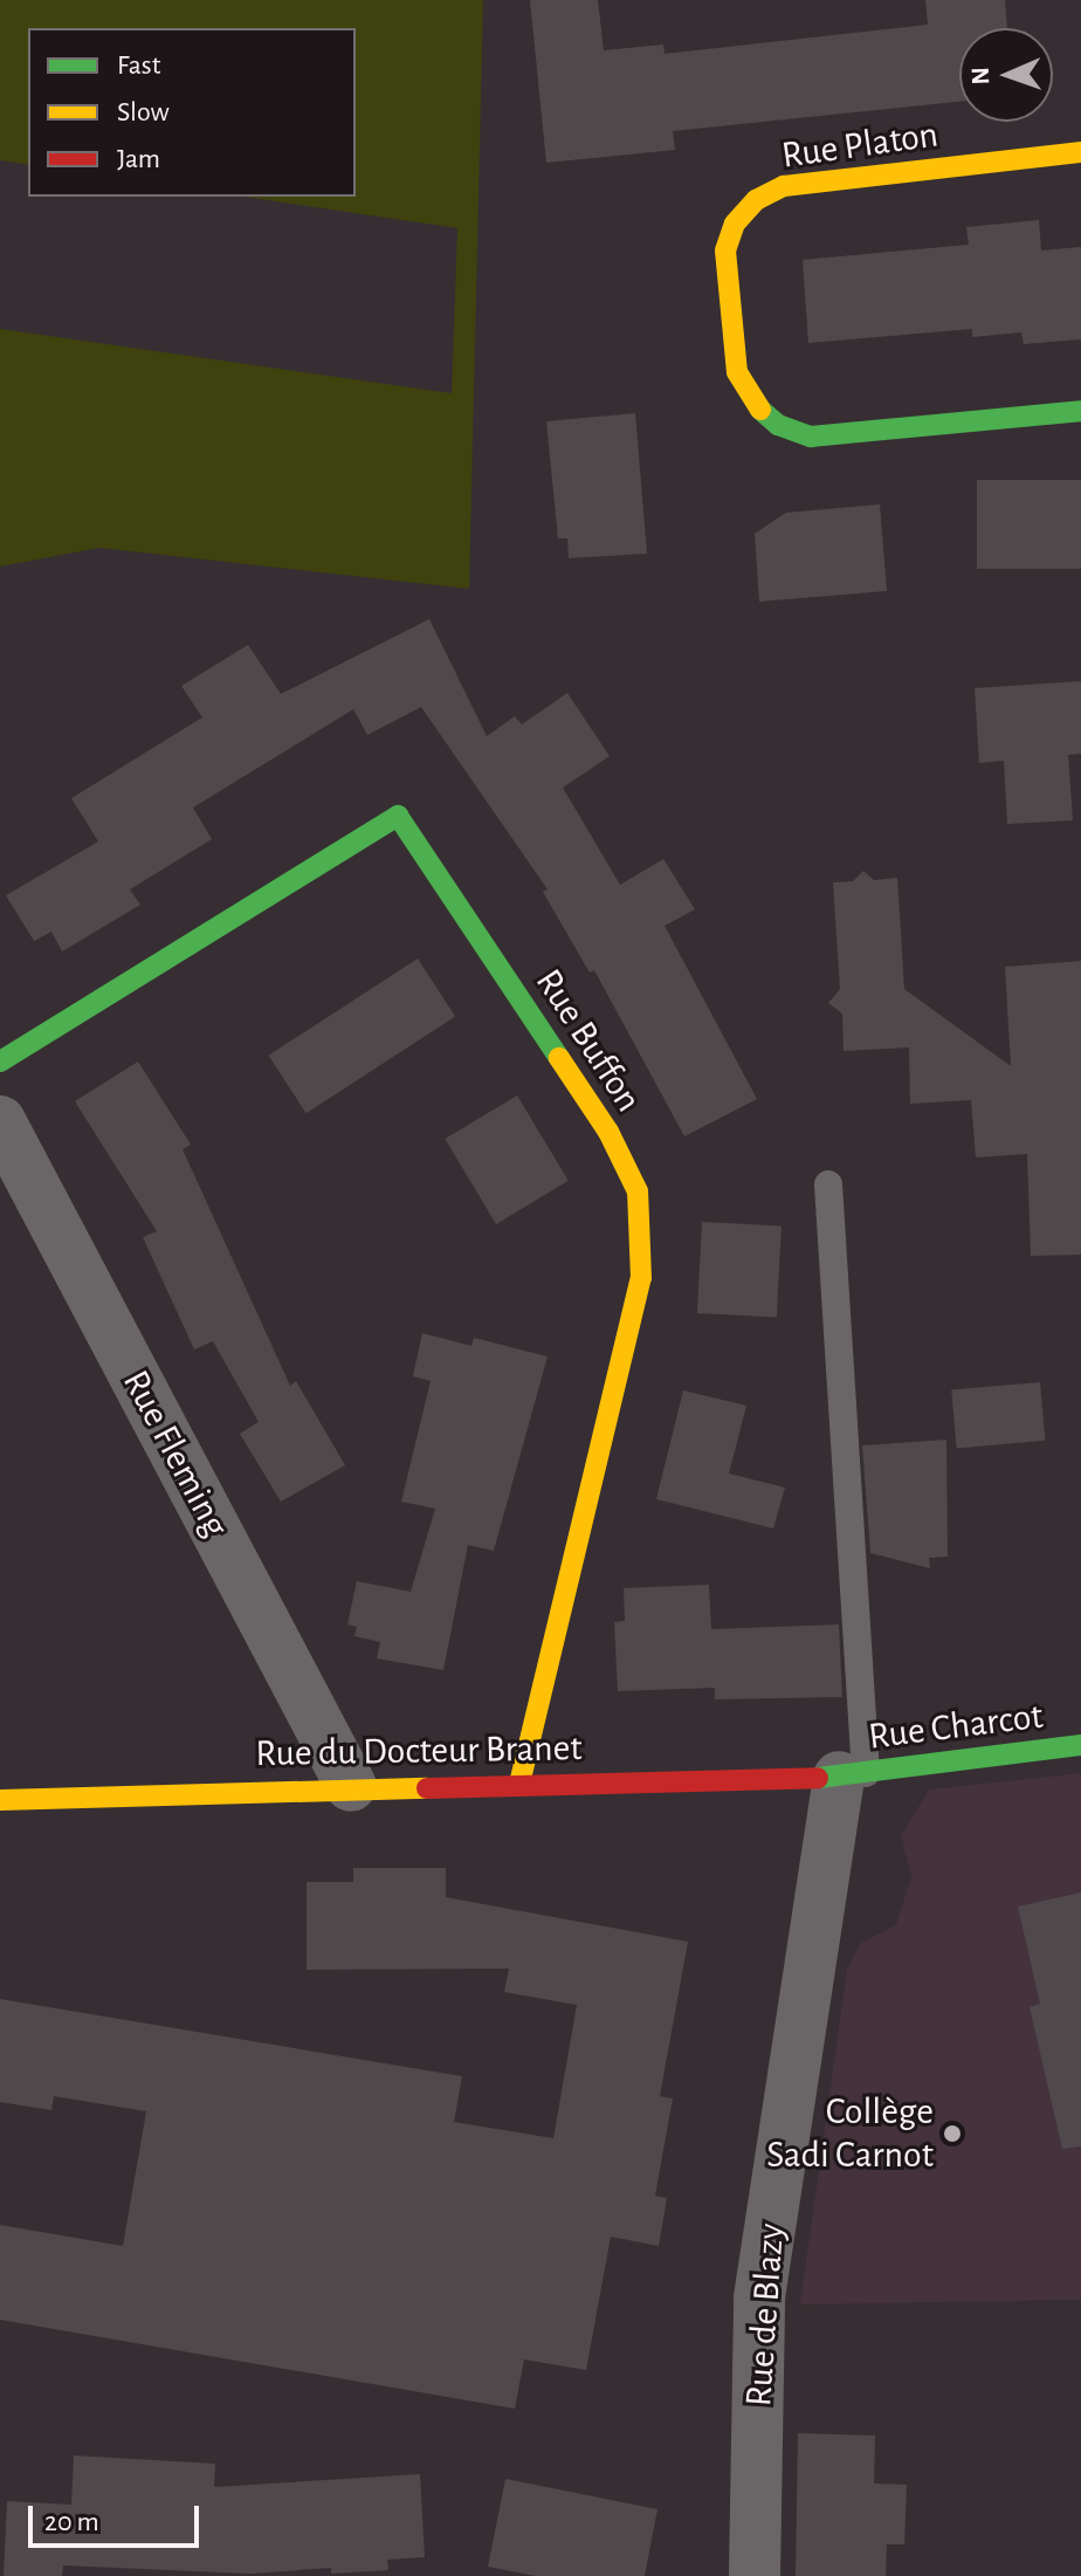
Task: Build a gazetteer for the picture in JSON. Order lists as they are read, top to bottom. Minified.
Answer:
{"streets":{"street":["Rue Platon","Rue Buffon","Rue Fleming","Rue Charcot","Rue du Docteur Branet","Rue de Blazy"]},"crossings":[["Rue Buffon","Rue du Docteur Branet"],["Rue Fleming","Rue du Docteur Branet"],["Rue Charcot","Rue du Docteur Branet"],["Rue Charcot","Rue de Blazy"],["Rue du Docteur Branet","Rue de Blazy"]],"places":["Collège Sadi Carnot"],"legend":["Fast","Slow","Jam"],"scale_bar":"20 m","north":"left"}
